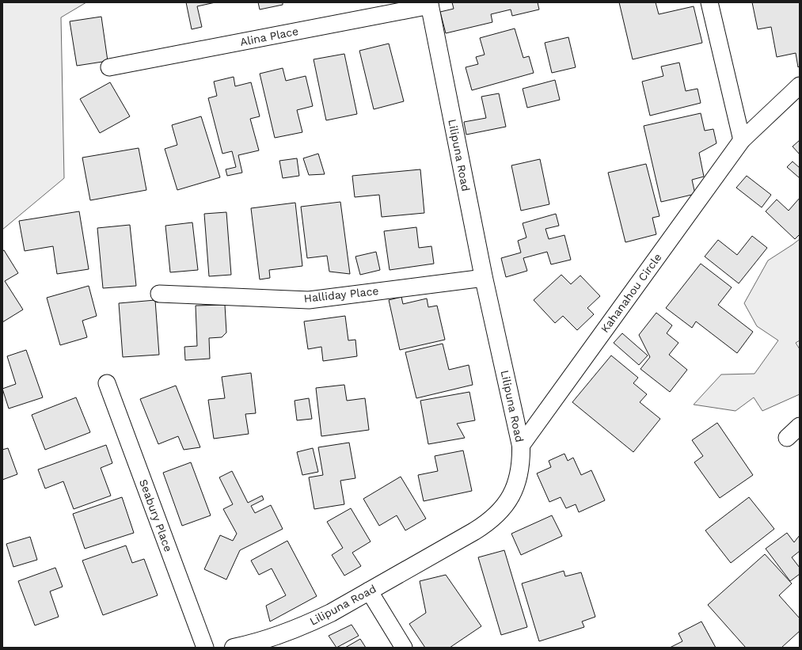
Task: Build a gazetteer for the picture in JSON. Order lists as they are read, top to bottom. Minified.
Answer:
{"streets":{"street":["Alina Place","Lilipuna Road","Kahanahou Circle","Halliday Place","Seabury Place"]},"crossings":[["Alina Place","Lilipuna Road"],["Lilipuna Road","Kahanahou Circle"],["Lilipuna Road","Halliday Place"]]}
